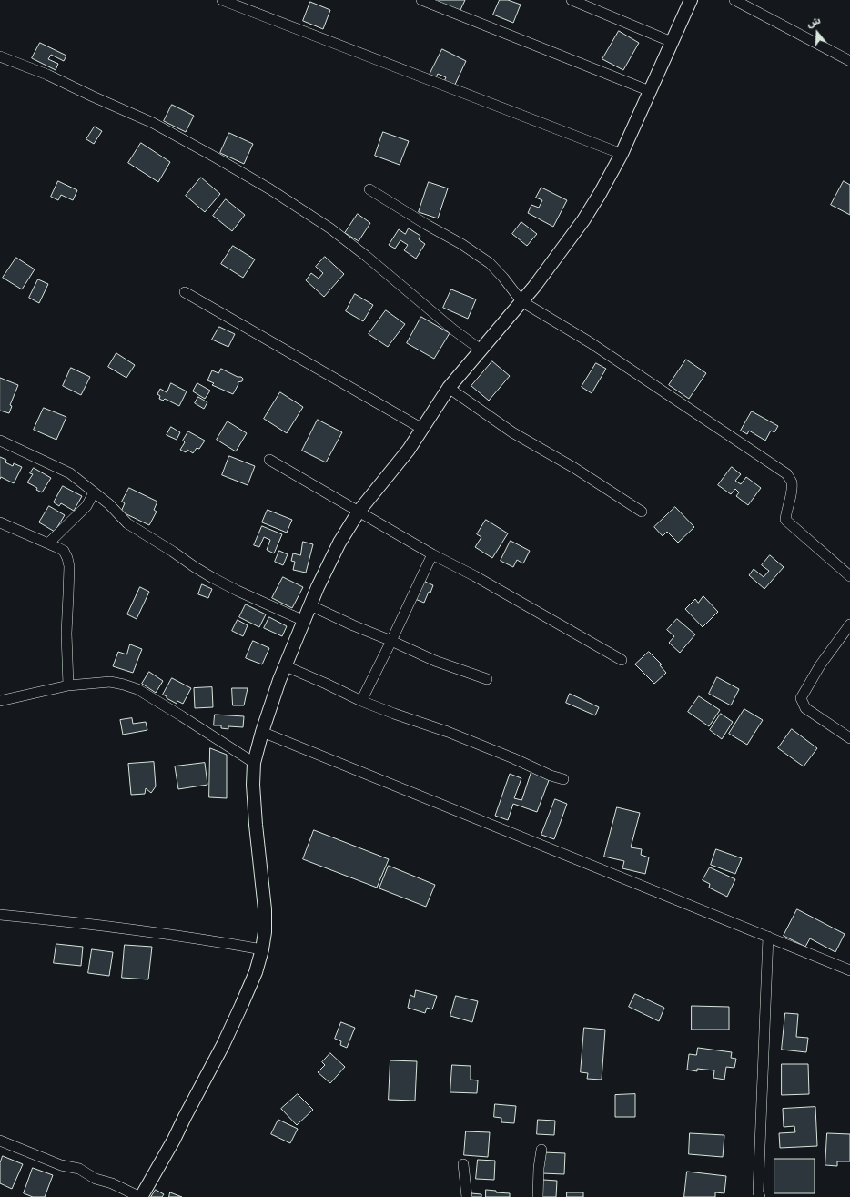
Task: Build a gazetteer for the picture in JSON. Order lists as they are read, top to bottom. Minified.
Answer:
{"north":"top"}
